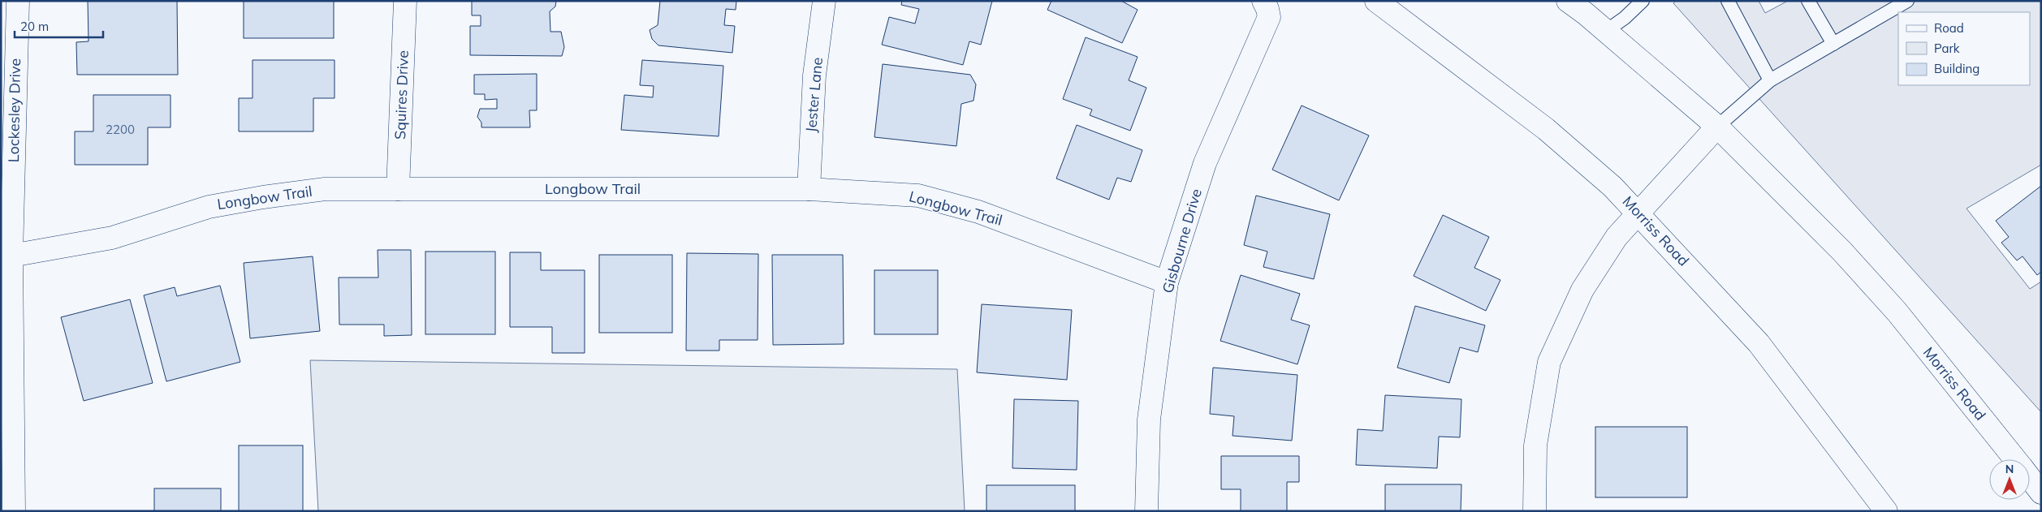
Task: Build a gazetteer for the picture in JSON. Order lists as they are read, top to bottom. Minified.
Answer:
{"streets":{"street":["Squires Drive","Jester Lane","Lockesley Drive","Longbow Trail","Morriss Road","Gisbourne Drive"]},"crossings":[["Squires Drive","Longbow Trail"],["Jester Lane","Longbow Trail"],["Lockesley Drive","Longbow Trail"],["Longbow Trail","Gisbourne Drive"]],"house_numbers":["2200"],"legend":["Road","Park","Building"],"scale_bar":"20 m","north":"top"}
